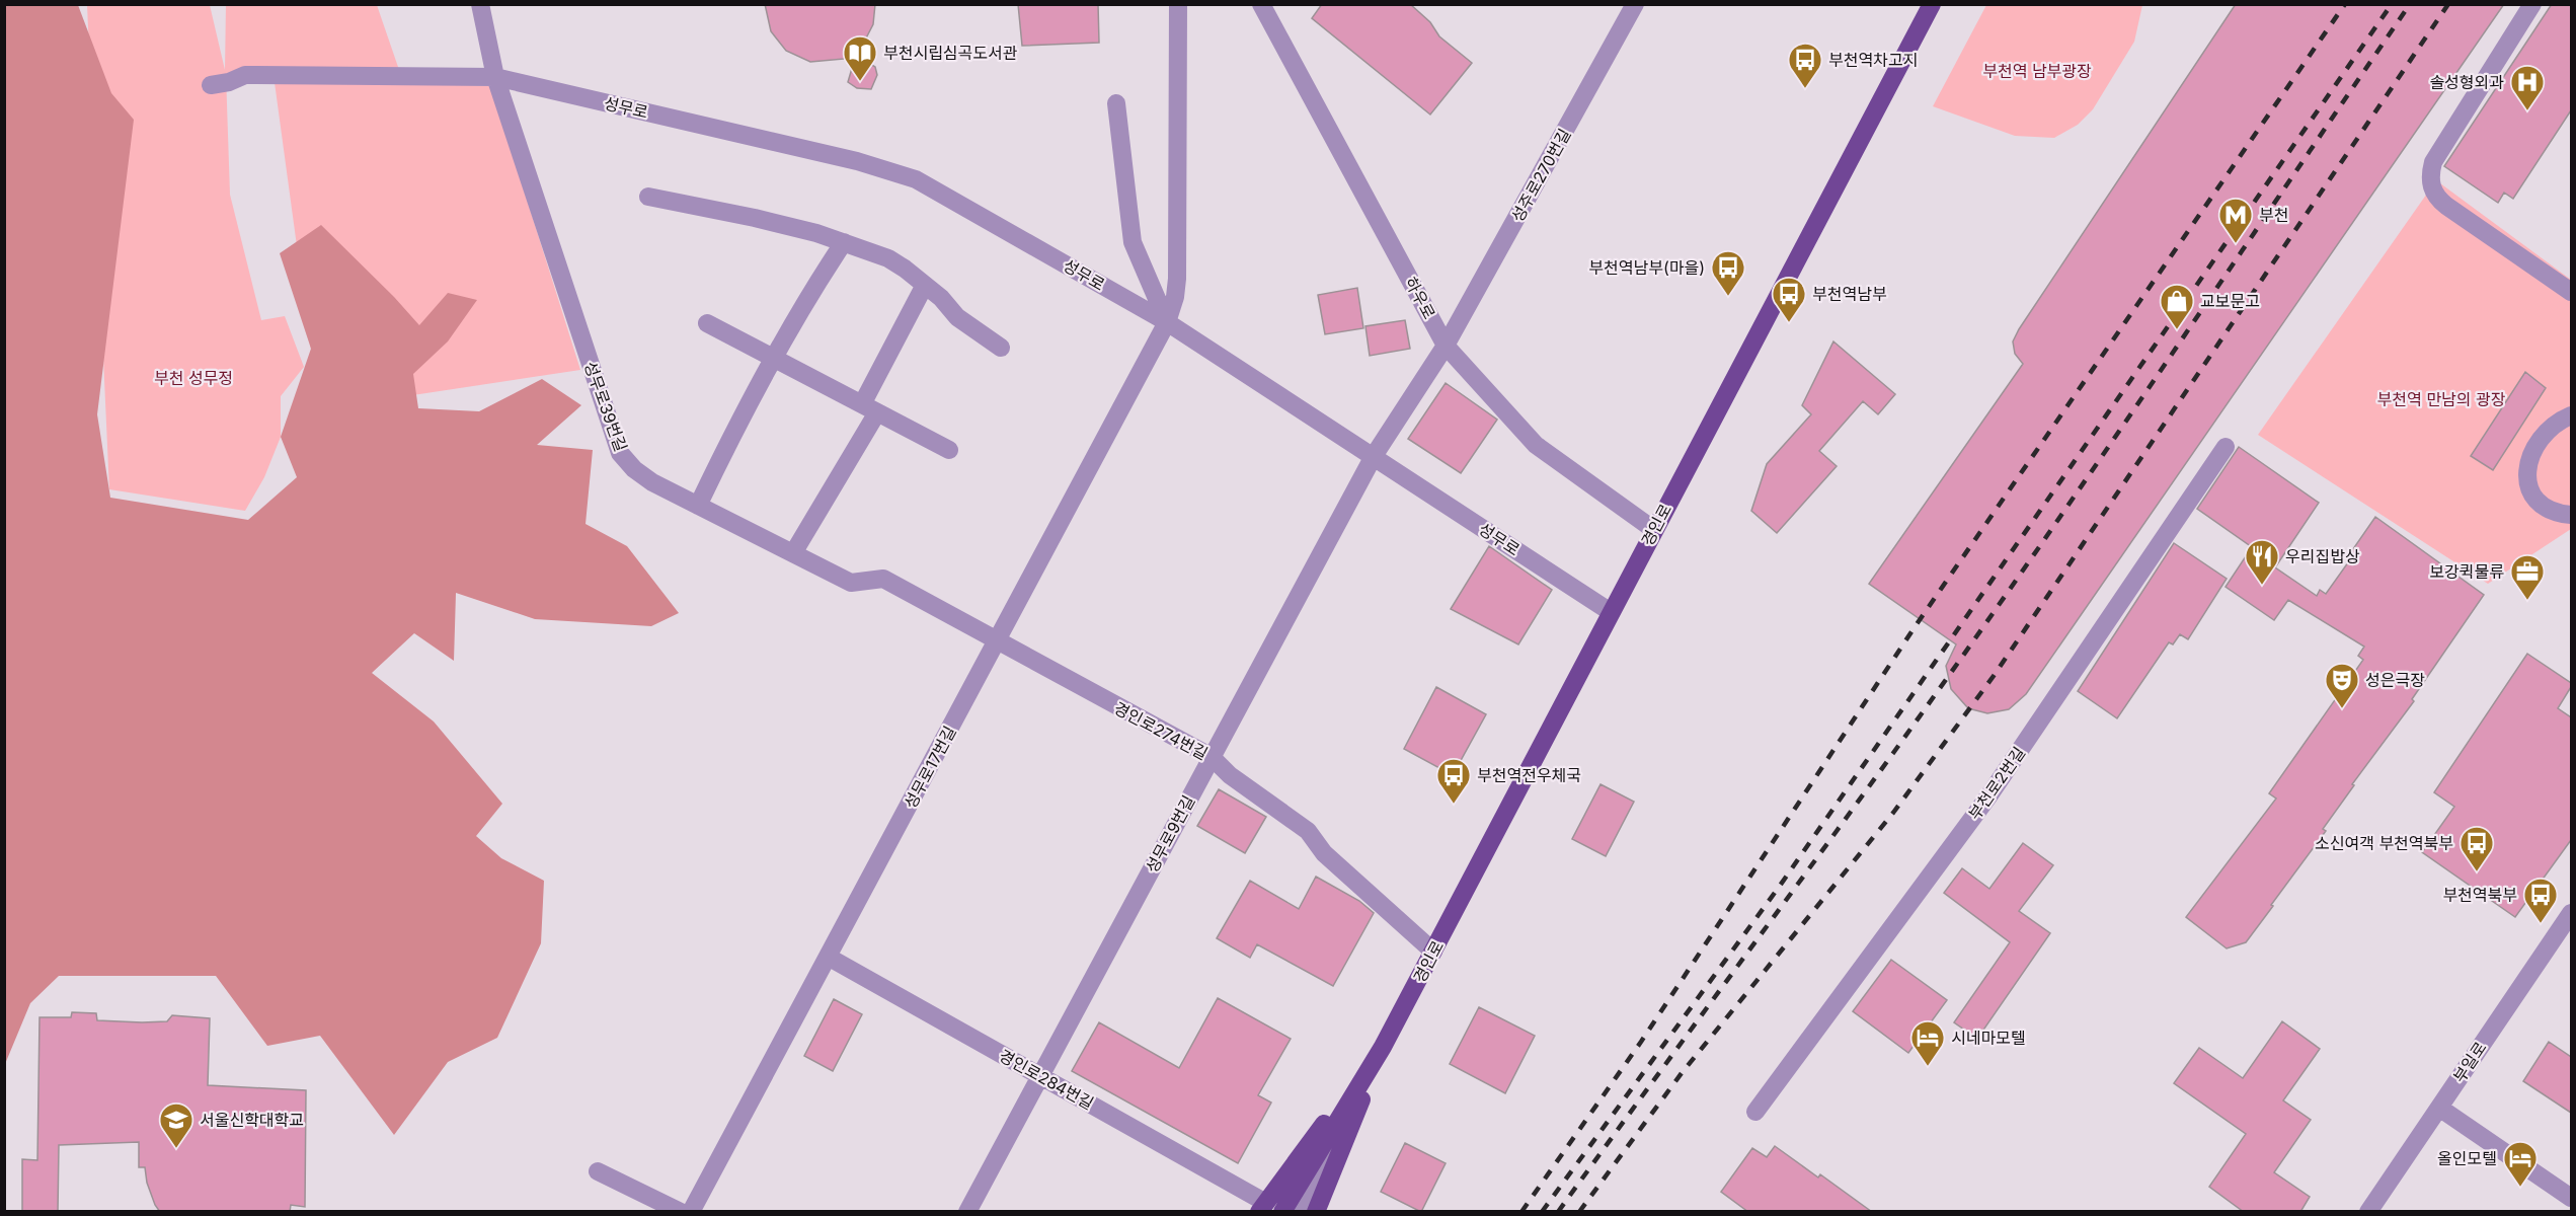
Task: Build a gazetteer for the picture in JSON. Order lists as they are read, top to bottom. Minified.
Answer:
{"streets":{"main road":["경인로"],"street":["성무로","성주로270번길","하우로","성무로39번길","경인로274번길","성무로17번길","부천로2번길","성무로9번길","부일로","경인로284번길"]},"crossings":[["성무로","성주로270번길"],["성무로","성무로39번길"],["성무로","경인로"],["성무로","성무로17번길"],["성무로","성무로9번길"],["성주로270번길","하우로"],["성주로270번길","성무로9번길"],["하우로","경인로"],["성무로39번길","경인로274번길"],["경인로","경인로274번길"],["경인로","경인로284번길"],["경인로274번길","성무로17번길"],["경인로274번길","성무로9번길"],["성무로17번길","경인로284번길"],["성무로9번길","경인로284번길"]],"parks":["부천역 남부광장","부천 성무정","부천역 만남의 광장"],"places":{"library":["부천시립심곡도서관"],"bus stop":["부천역차고지","부천역남부(마을)","부천역남부","부천역전우체국","소신여객 부천역북부","부천역북부"],"hospital":["솔성형외과"],"metro station":["부천"],"shop":["교보문고"],"restaurant":["우리집밥상"],"office":["보강퀵물류"],"theatre":["성은극장"],"hotel":["시네마모텔","올인모텔"],"school or university":["서울신학대학교"]}}
